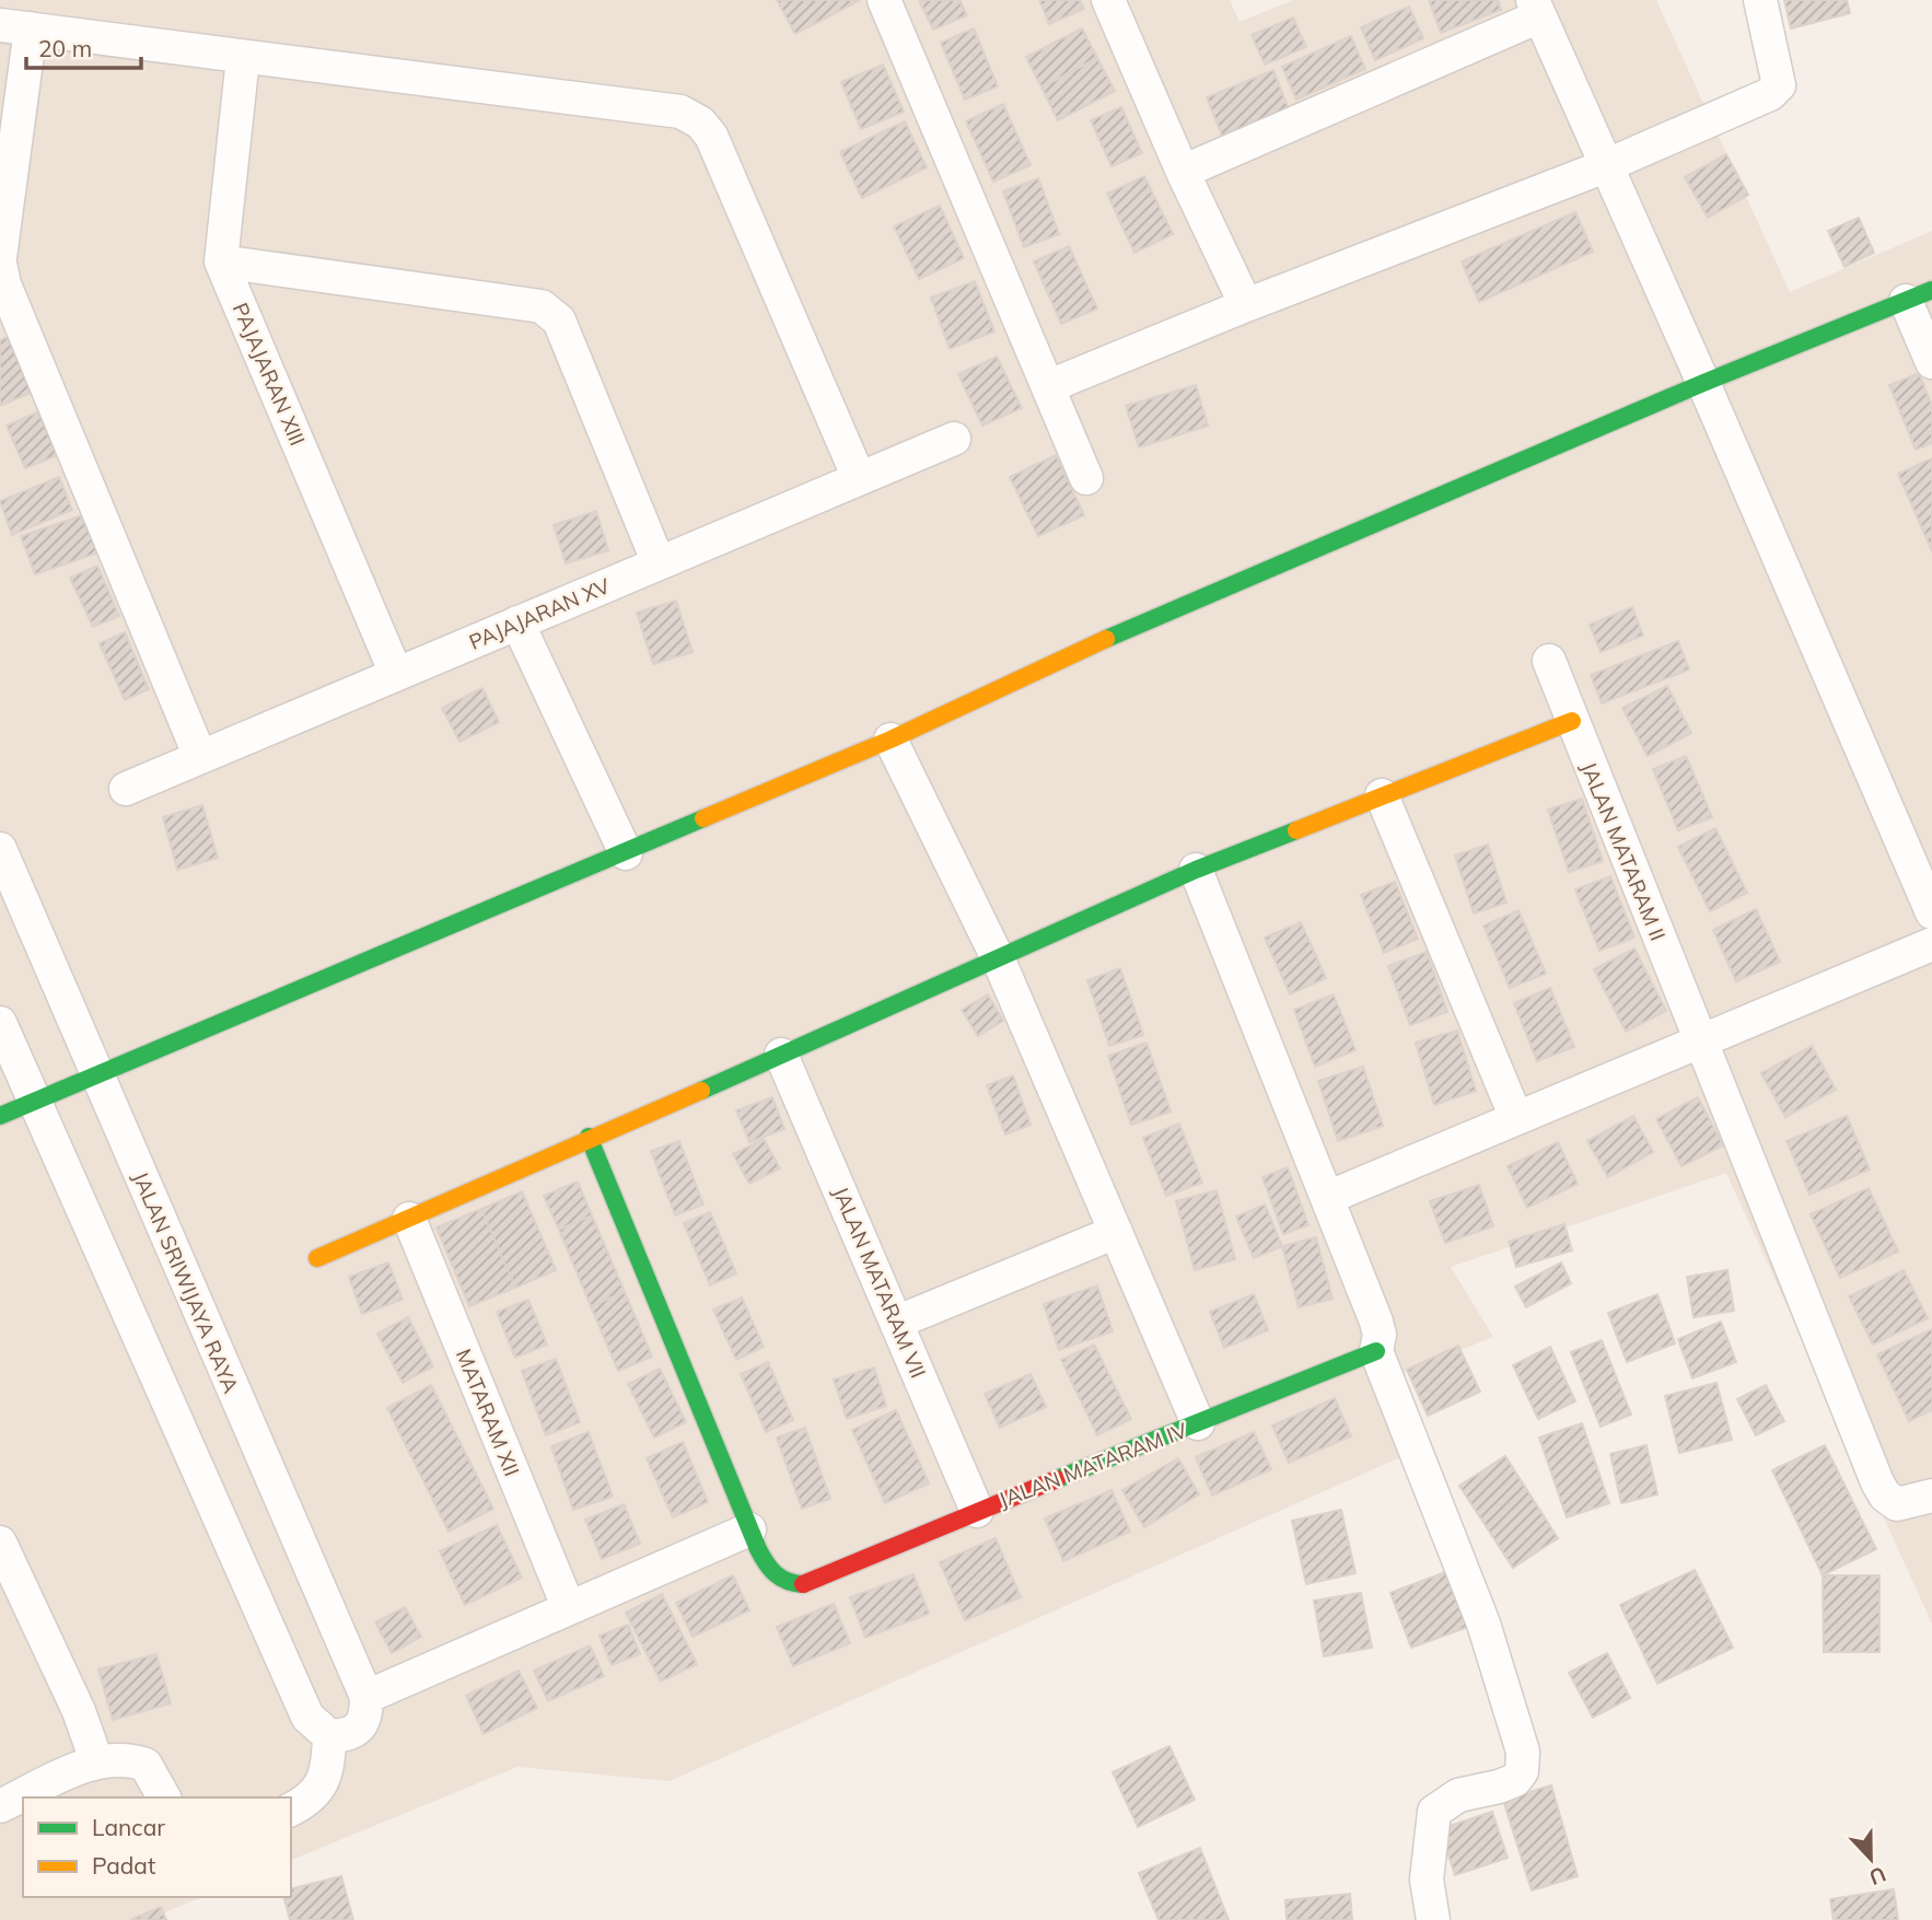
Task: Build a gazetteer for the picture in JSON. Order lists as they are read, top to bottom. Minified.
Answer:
{"streets":{"street":["PAJAJARAN XIII","PAJAJARAN XV","JALAN MATARAM II","JALAN SRIWIJAYA RAYA","JALAN MATARAM VII","MATARAM XII","JALAN MATARAM IV"]},"crossings":[["PAJAJARAN XIII","PAJAJARAN XV"],["JALAN MATARAM VII","JALAN MATARAM IV"]],"legend":["Lancar","Padat"],"scale_bar":"20 m","north":"bottom"}
